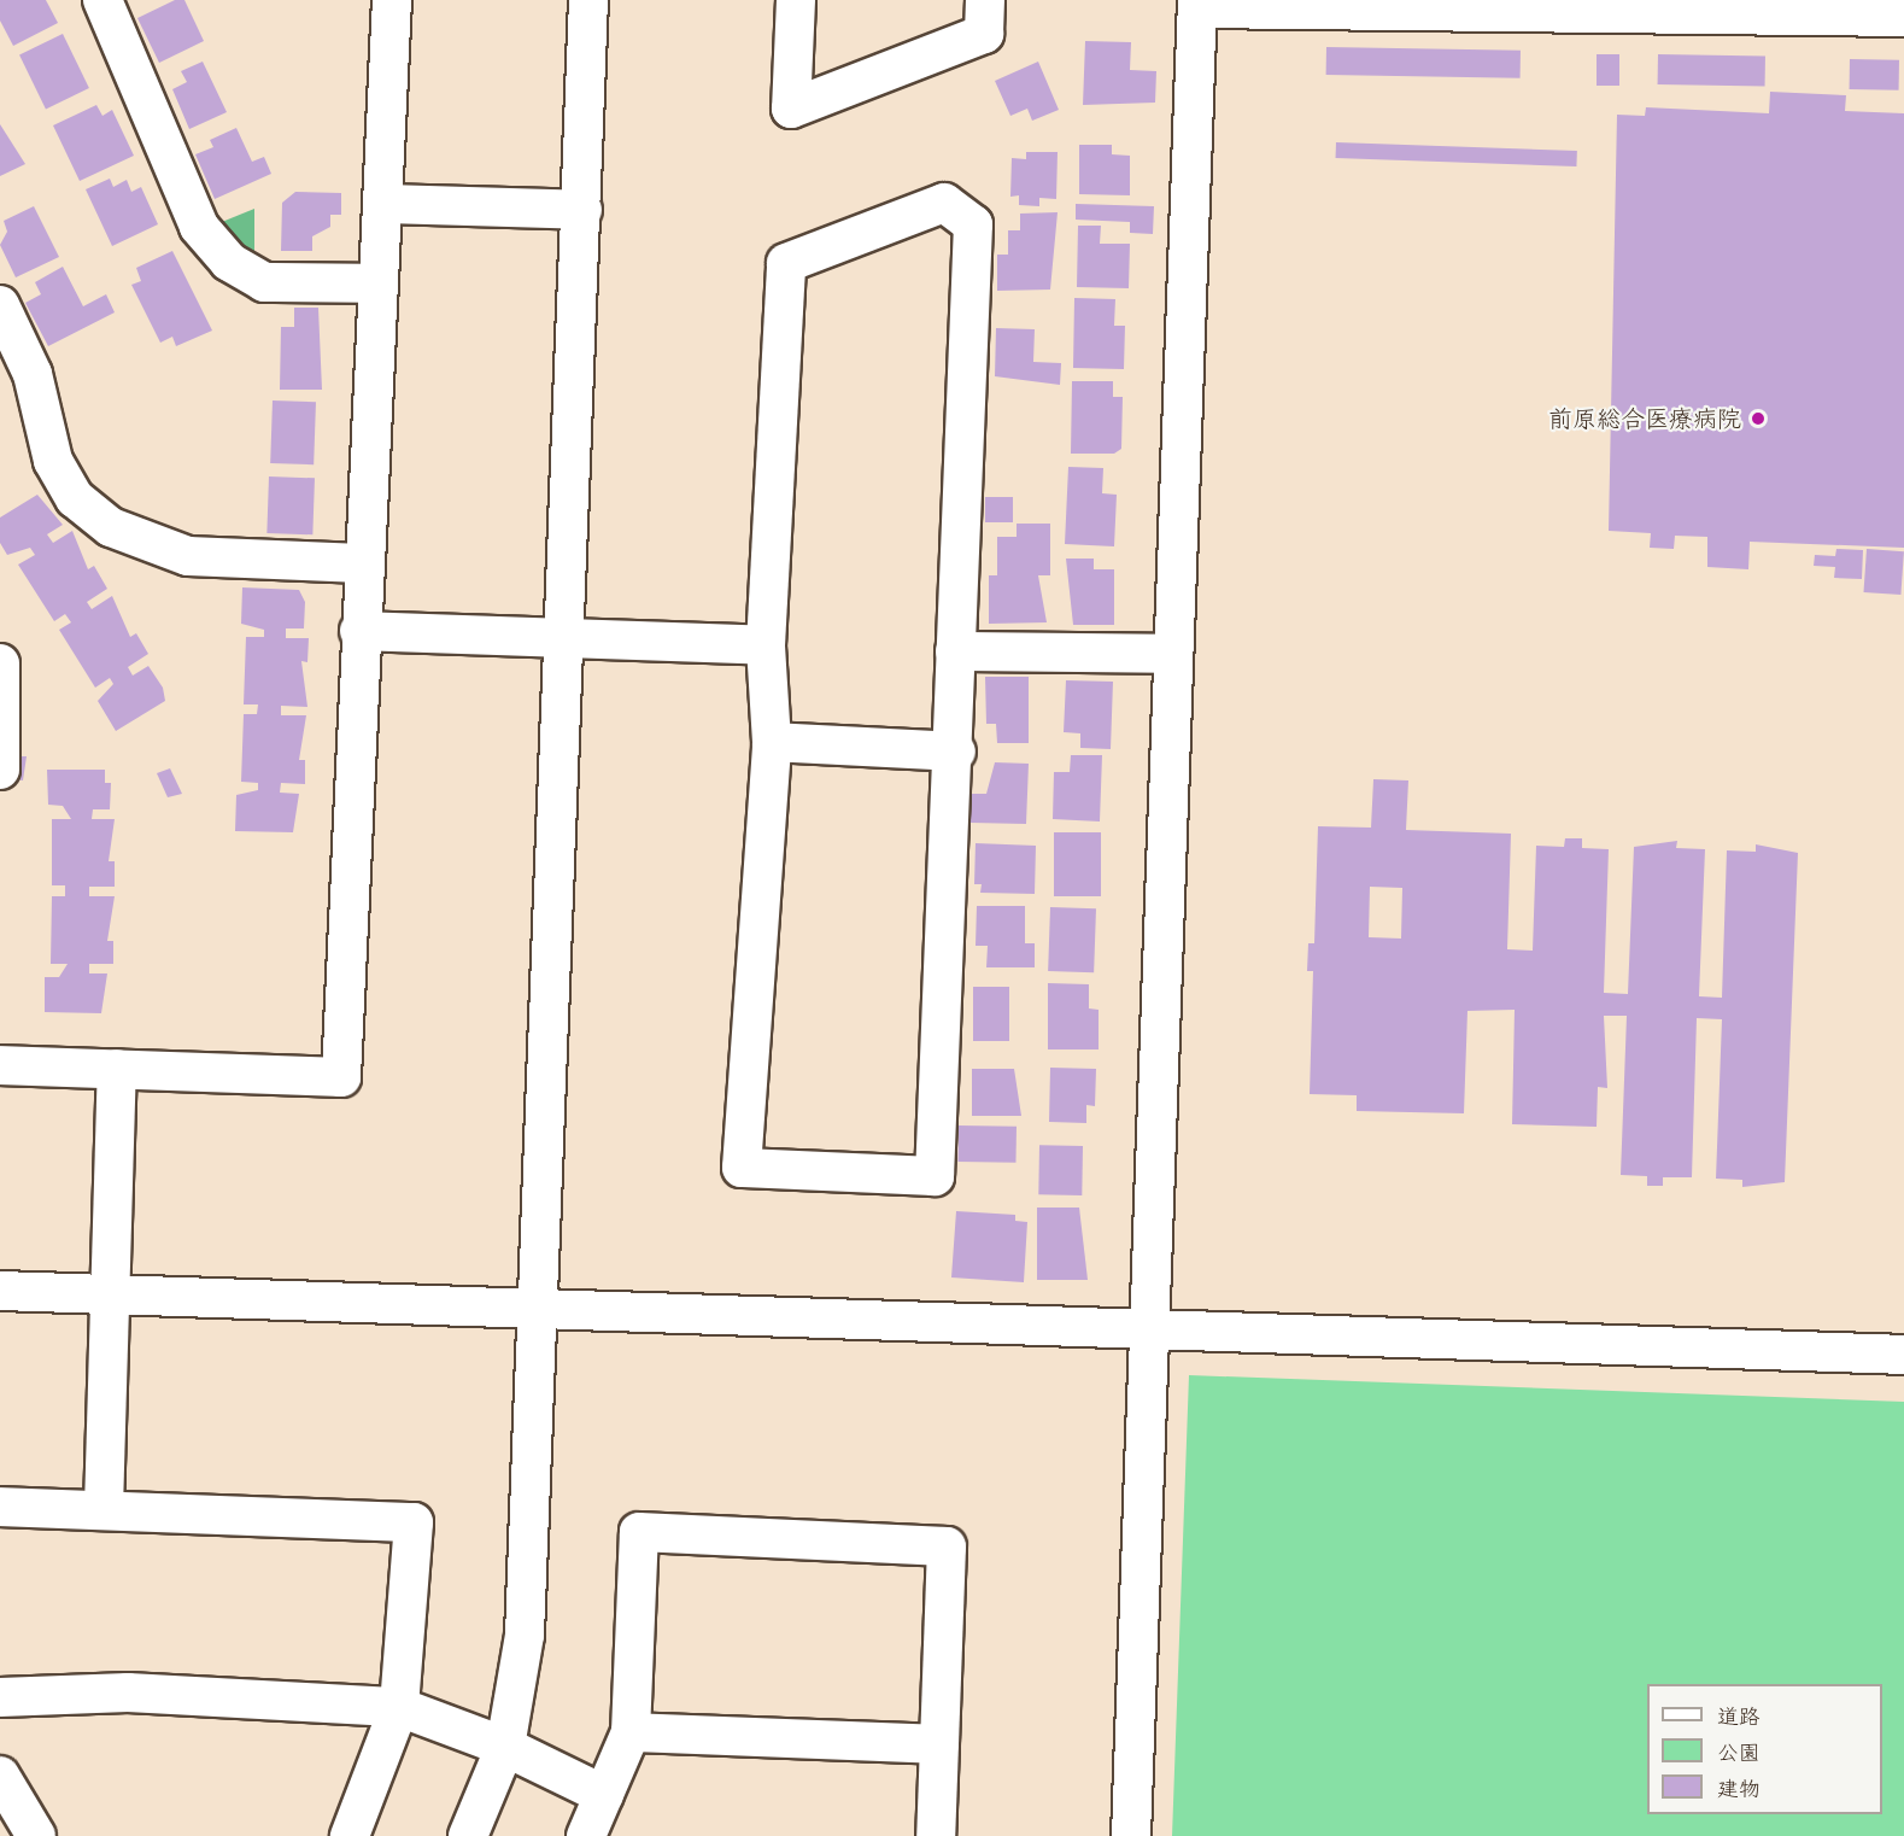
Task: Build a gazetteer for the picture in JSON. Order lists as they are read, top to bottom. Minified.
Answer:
{"places":["前原総合医療病院"],"legend":["道路","公園","建物"]}
